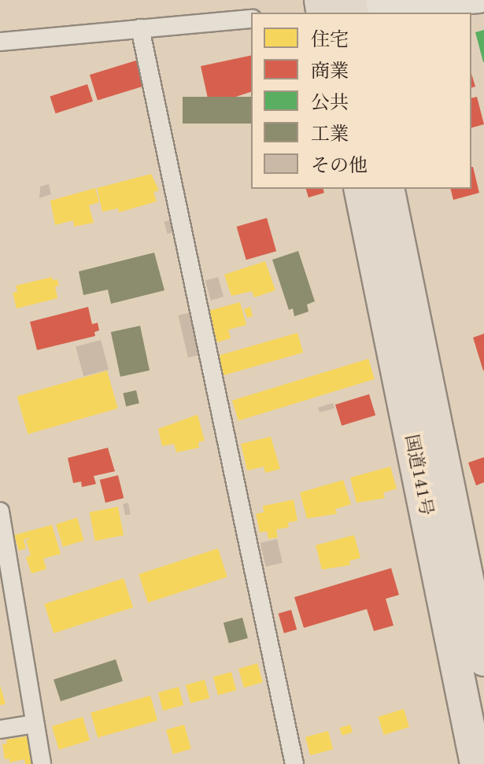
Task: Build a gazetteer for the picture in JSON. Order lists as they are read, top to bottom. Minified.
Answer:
{"streets":{"highway":["国道141号"]},"legend":["住宅","商業","公共","工業","その他"]}
